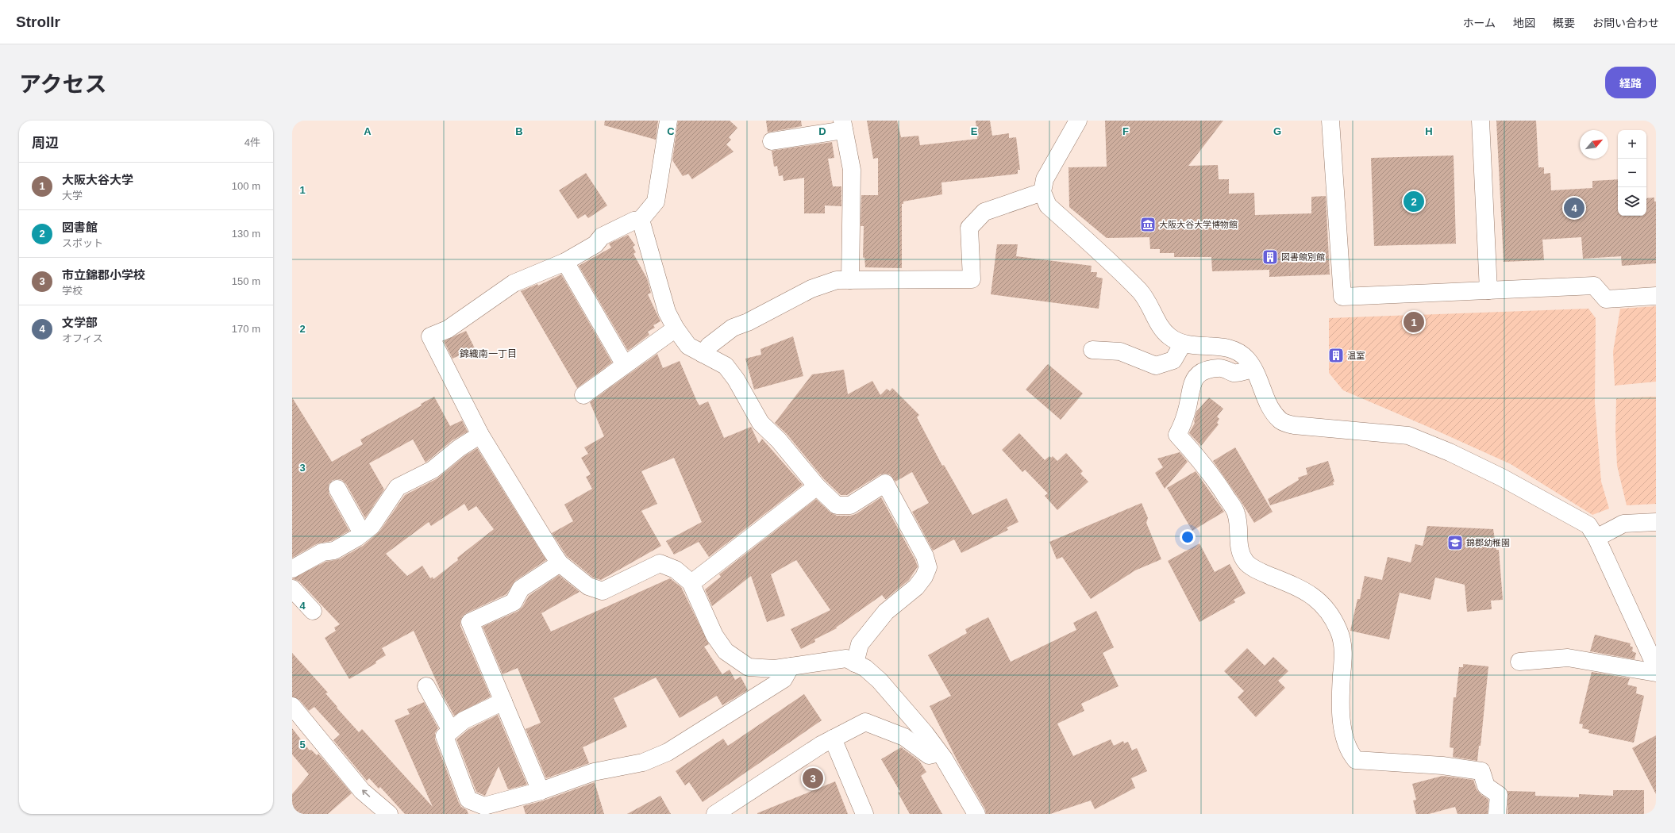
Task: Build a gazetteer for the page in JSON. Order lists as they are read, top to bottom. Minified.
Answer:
{"districts":["錦織南一丁目"],"places":{"museum":["大阪大谷大学博物館"],"building":["図書館別館","温室"],"school or university":["錦郡幼稚園"]},"north":"top right","page":{"header":"Strollr","nav":["ホーム","地図","概要","お問い合わせ"],"title":"アクセス","buttons":"経路","heading":["周辺","4件"],"map_buttons":["+","−"],"list":[{"mark":"1","name":"大阪大谷大学","note":"大学","value":"100 m"},{"mark":"2","name":"図書館","note":"スポット","value":"130 m"},{"mark":"3","name":"市立錦郡小学校","note":"学校","value":"150 m"},{"mark":"4","name":"文学部","note":"オフィス","value":"170 m"}],"pins":["2","4","1","3"]},"grid":{"columns":["A","B","C","D","E","F","G","H"],"rows":["1","2","3","4","5"]}}
